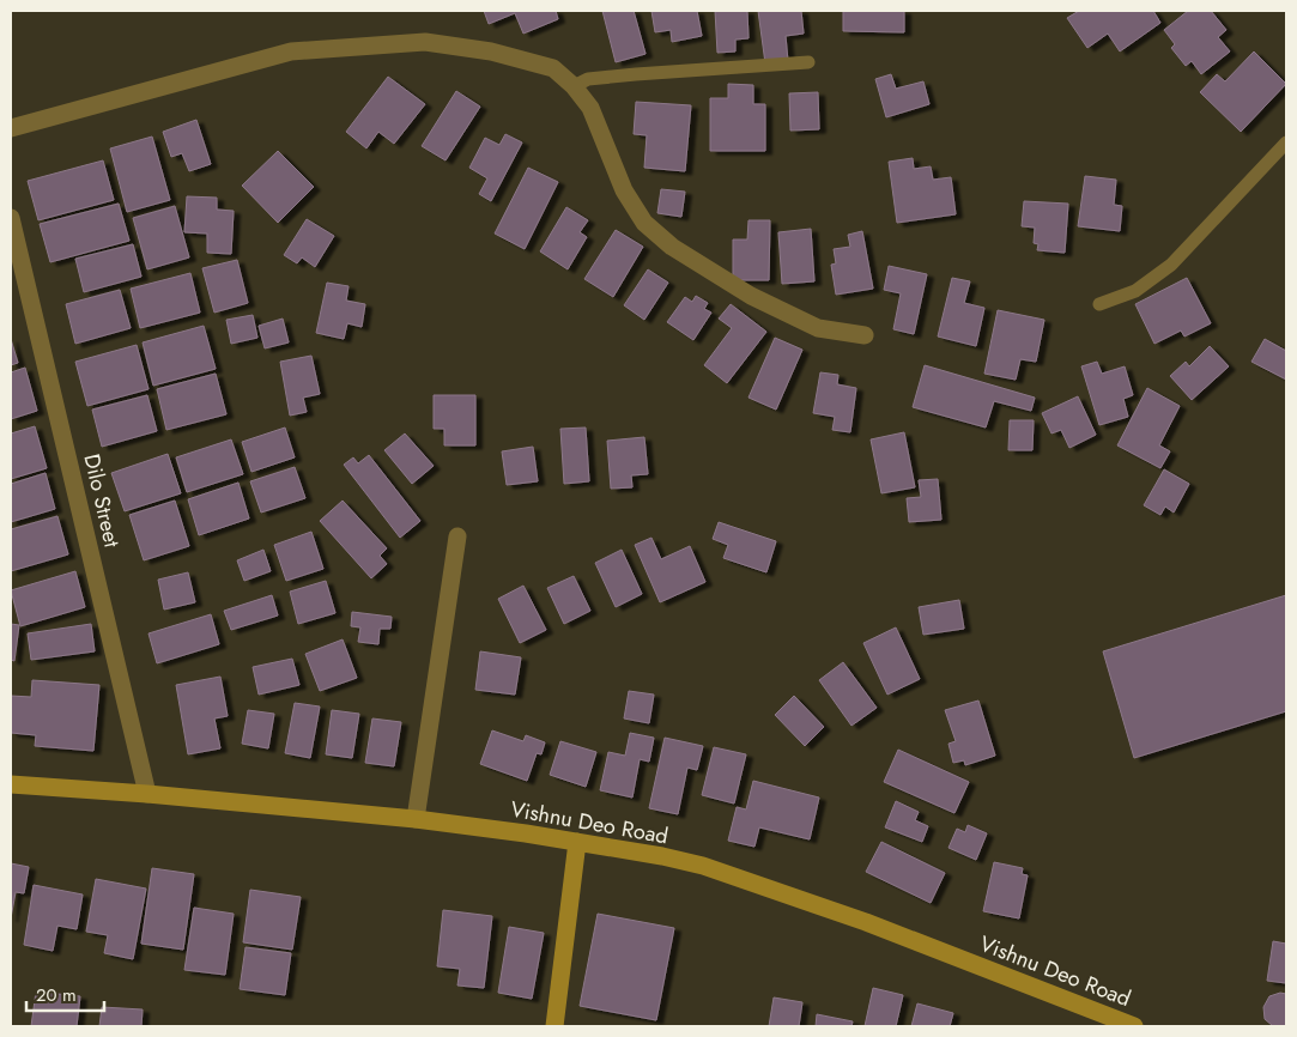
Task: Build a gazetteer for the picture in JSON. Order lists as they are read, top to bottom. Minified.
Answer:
{"streets":{"street":["Dilo Street","Vishnu Deo Road"]},"crossings":[["Dilo Street","Vishnu Deo Road"]],"scale_bar":"20 m"}
